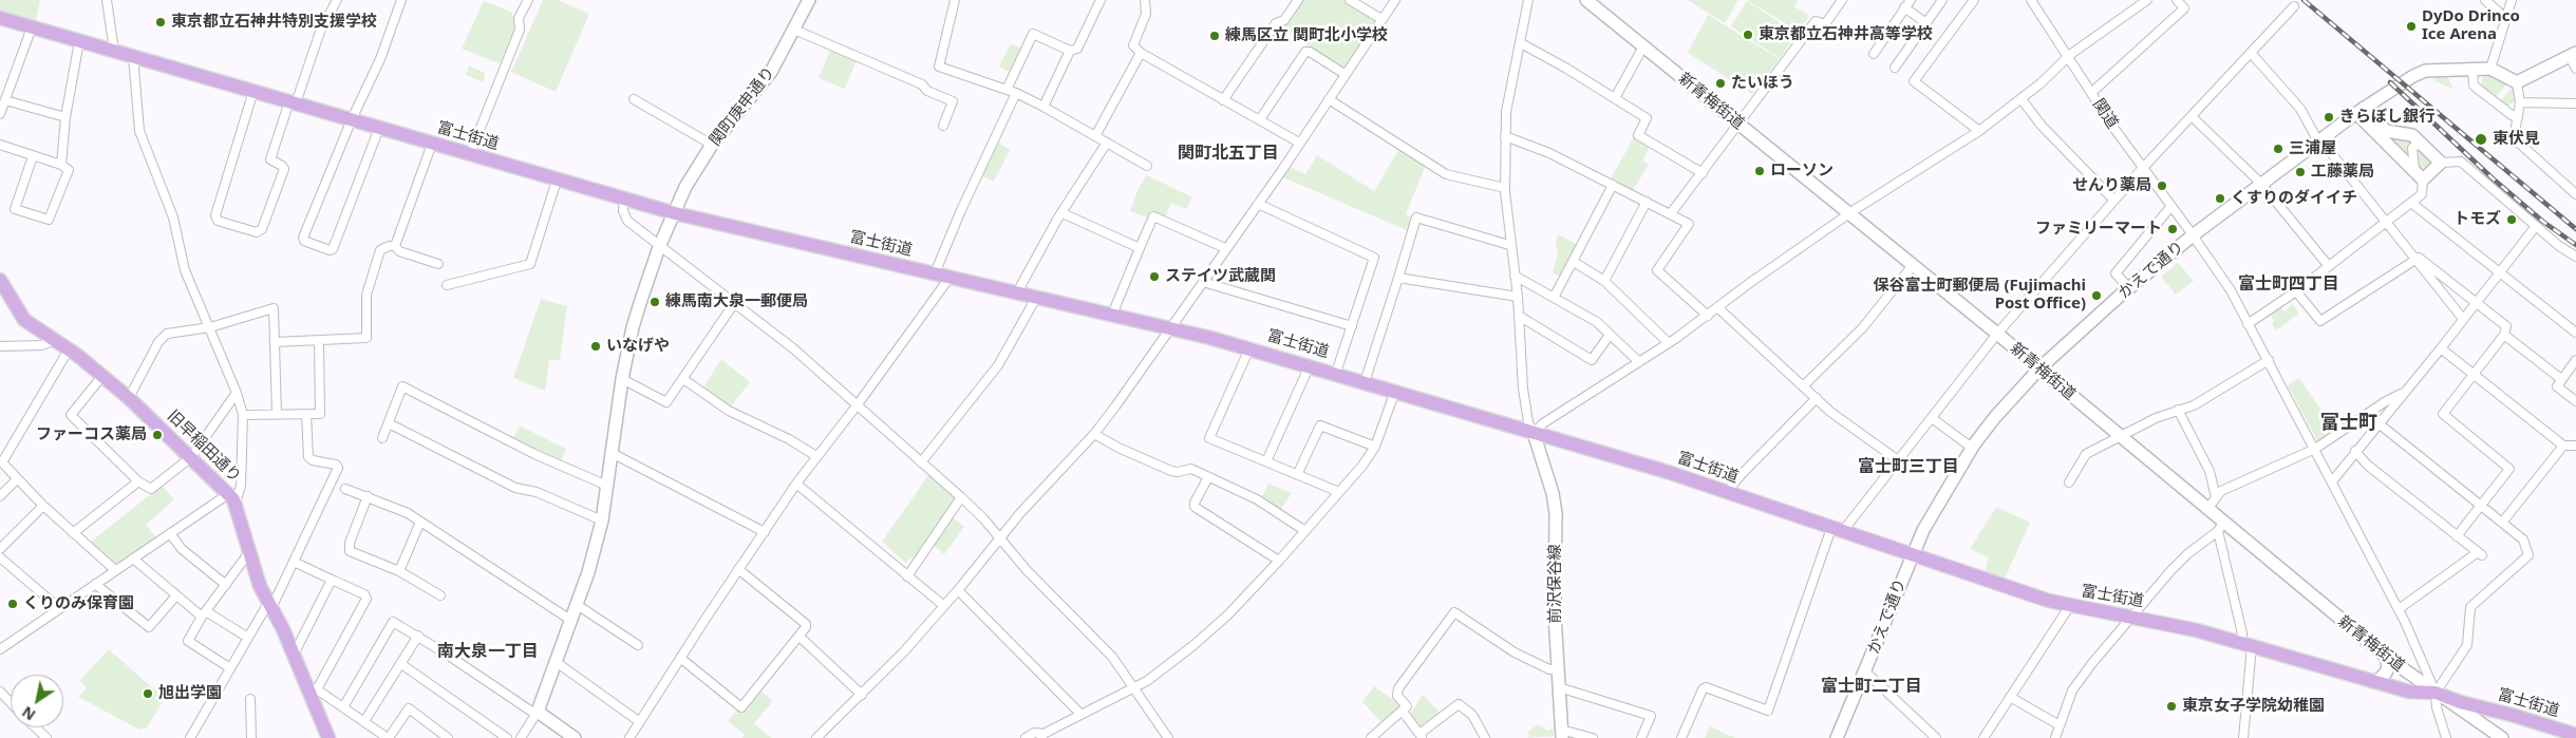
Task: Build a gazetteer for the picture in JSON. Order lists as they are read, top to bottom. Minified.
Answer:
{"streets":{"main road":["富士街道","旧早稲田通り"],"street":["新青梅街道","関町庚申通り","関道","かえで通り","前沢保谷線"]},"crossings":[["新青梅街道","関道"],["新青梅街道","富士街道"],["新青梅街道","かえで通り"],["関町庚申通り","富士街道"],["関道","富士街道"],["関道","かえで通り"],["富士街道","かえで通り"],["富士街道","前沢保谷線"]],"districts":["関町北五丁目","富士町四丁目","富士町","富士町三丁目","南大泉一丁目","富士町二丁目"],"places":["東京都立石神井特別支援学校","DyDo Drinco Ice Arena","東京都立石神井高等学校","練馬区立 関町北小学校","たいほう","きらぼし銀行","東伏見","三浦屋","ローソン","工藤薬局","せんり薬局","くすりのダイイチ","トモズ","ファミリーマート","ステイツ武蔵関","保谷富士町郵便局 (Fujimachi Post Office)","練馬南大泉一郵便局","いなげや","ファーコス薬局","くりのみ保育園","旭出学園","東京女子学院幼稚園"],"north":"bottom left"}
